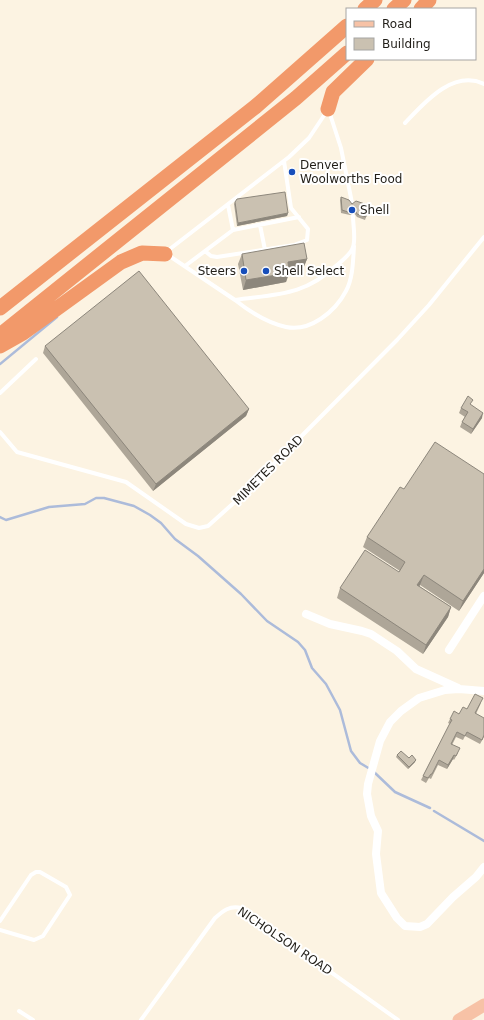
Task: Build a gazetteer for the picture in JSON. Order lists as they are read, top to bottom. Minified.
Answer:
{"streets":{"lane":["MIMETES ROAD","NICHOLSON ROAD"]},"places":["Denver Woolworths Food","Shell","Steers","Shell Select"],"legend":["Road","Building"]}
